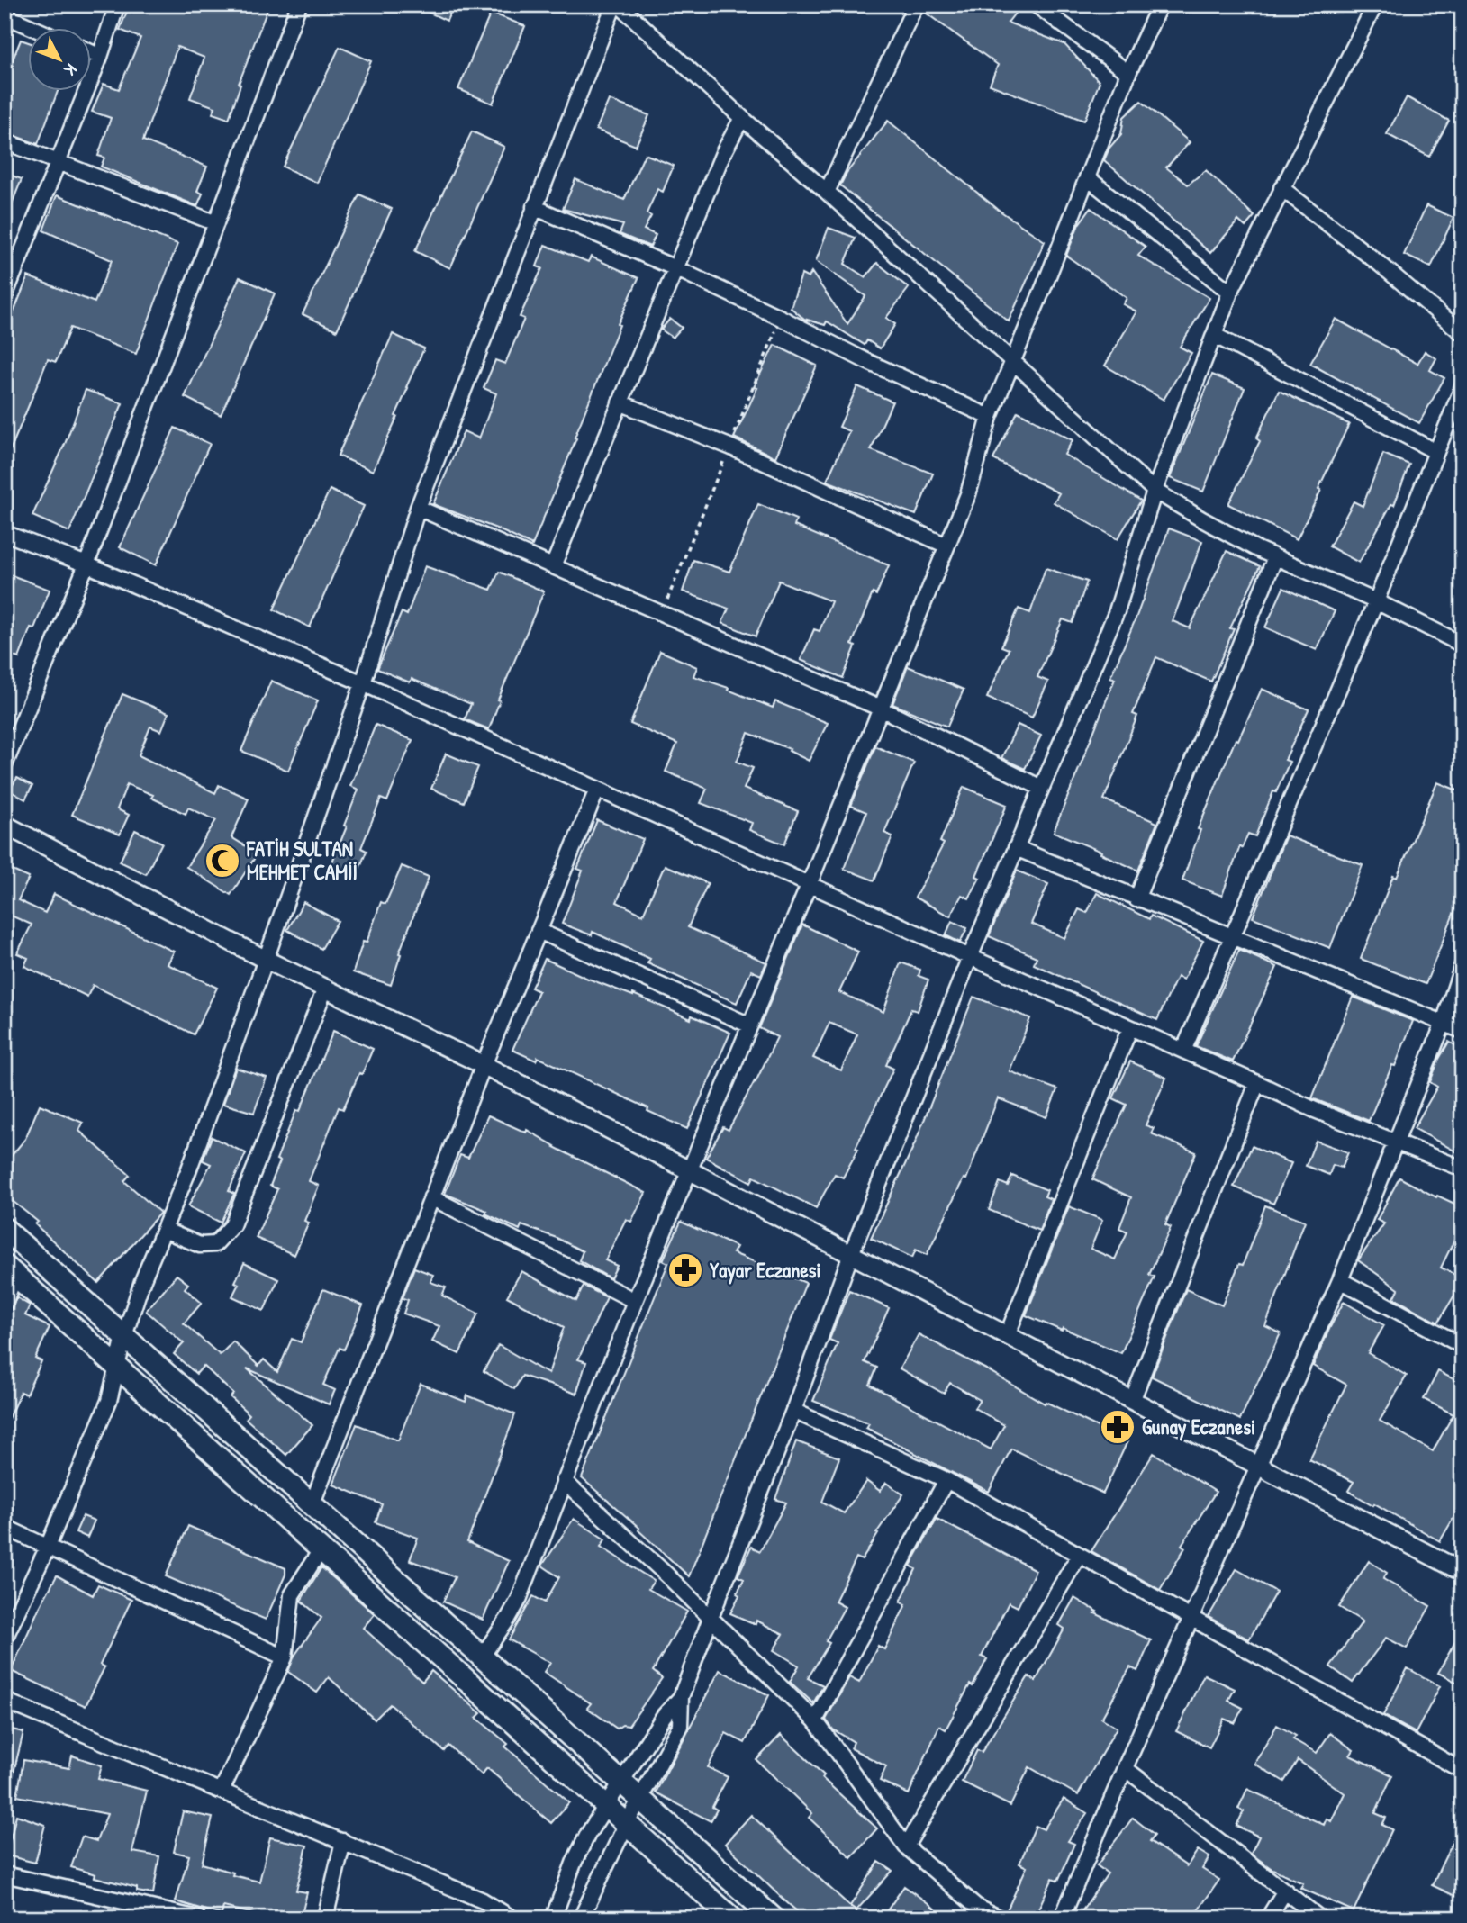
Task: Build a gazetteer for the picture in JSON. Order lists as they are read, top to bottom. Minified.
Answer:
{"places":{"mosque":["FATİH SULTAN MEHMET CAMİİ"],"pharmacy":["Yayar Eczanesi","Gunay Eczanesi"]},"north":"bottom right"}
